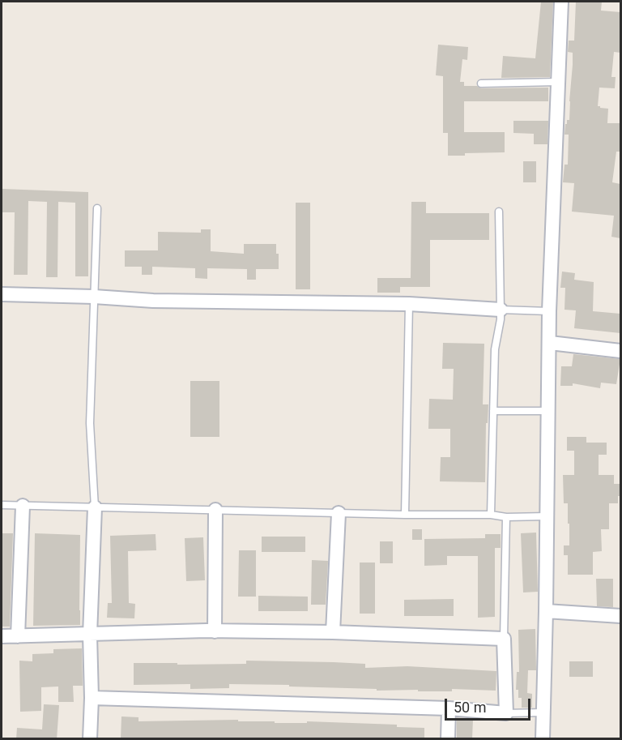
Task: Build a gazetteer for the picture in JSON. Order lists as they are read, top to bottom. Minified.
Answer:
{"scale_bar":"50 m"}
